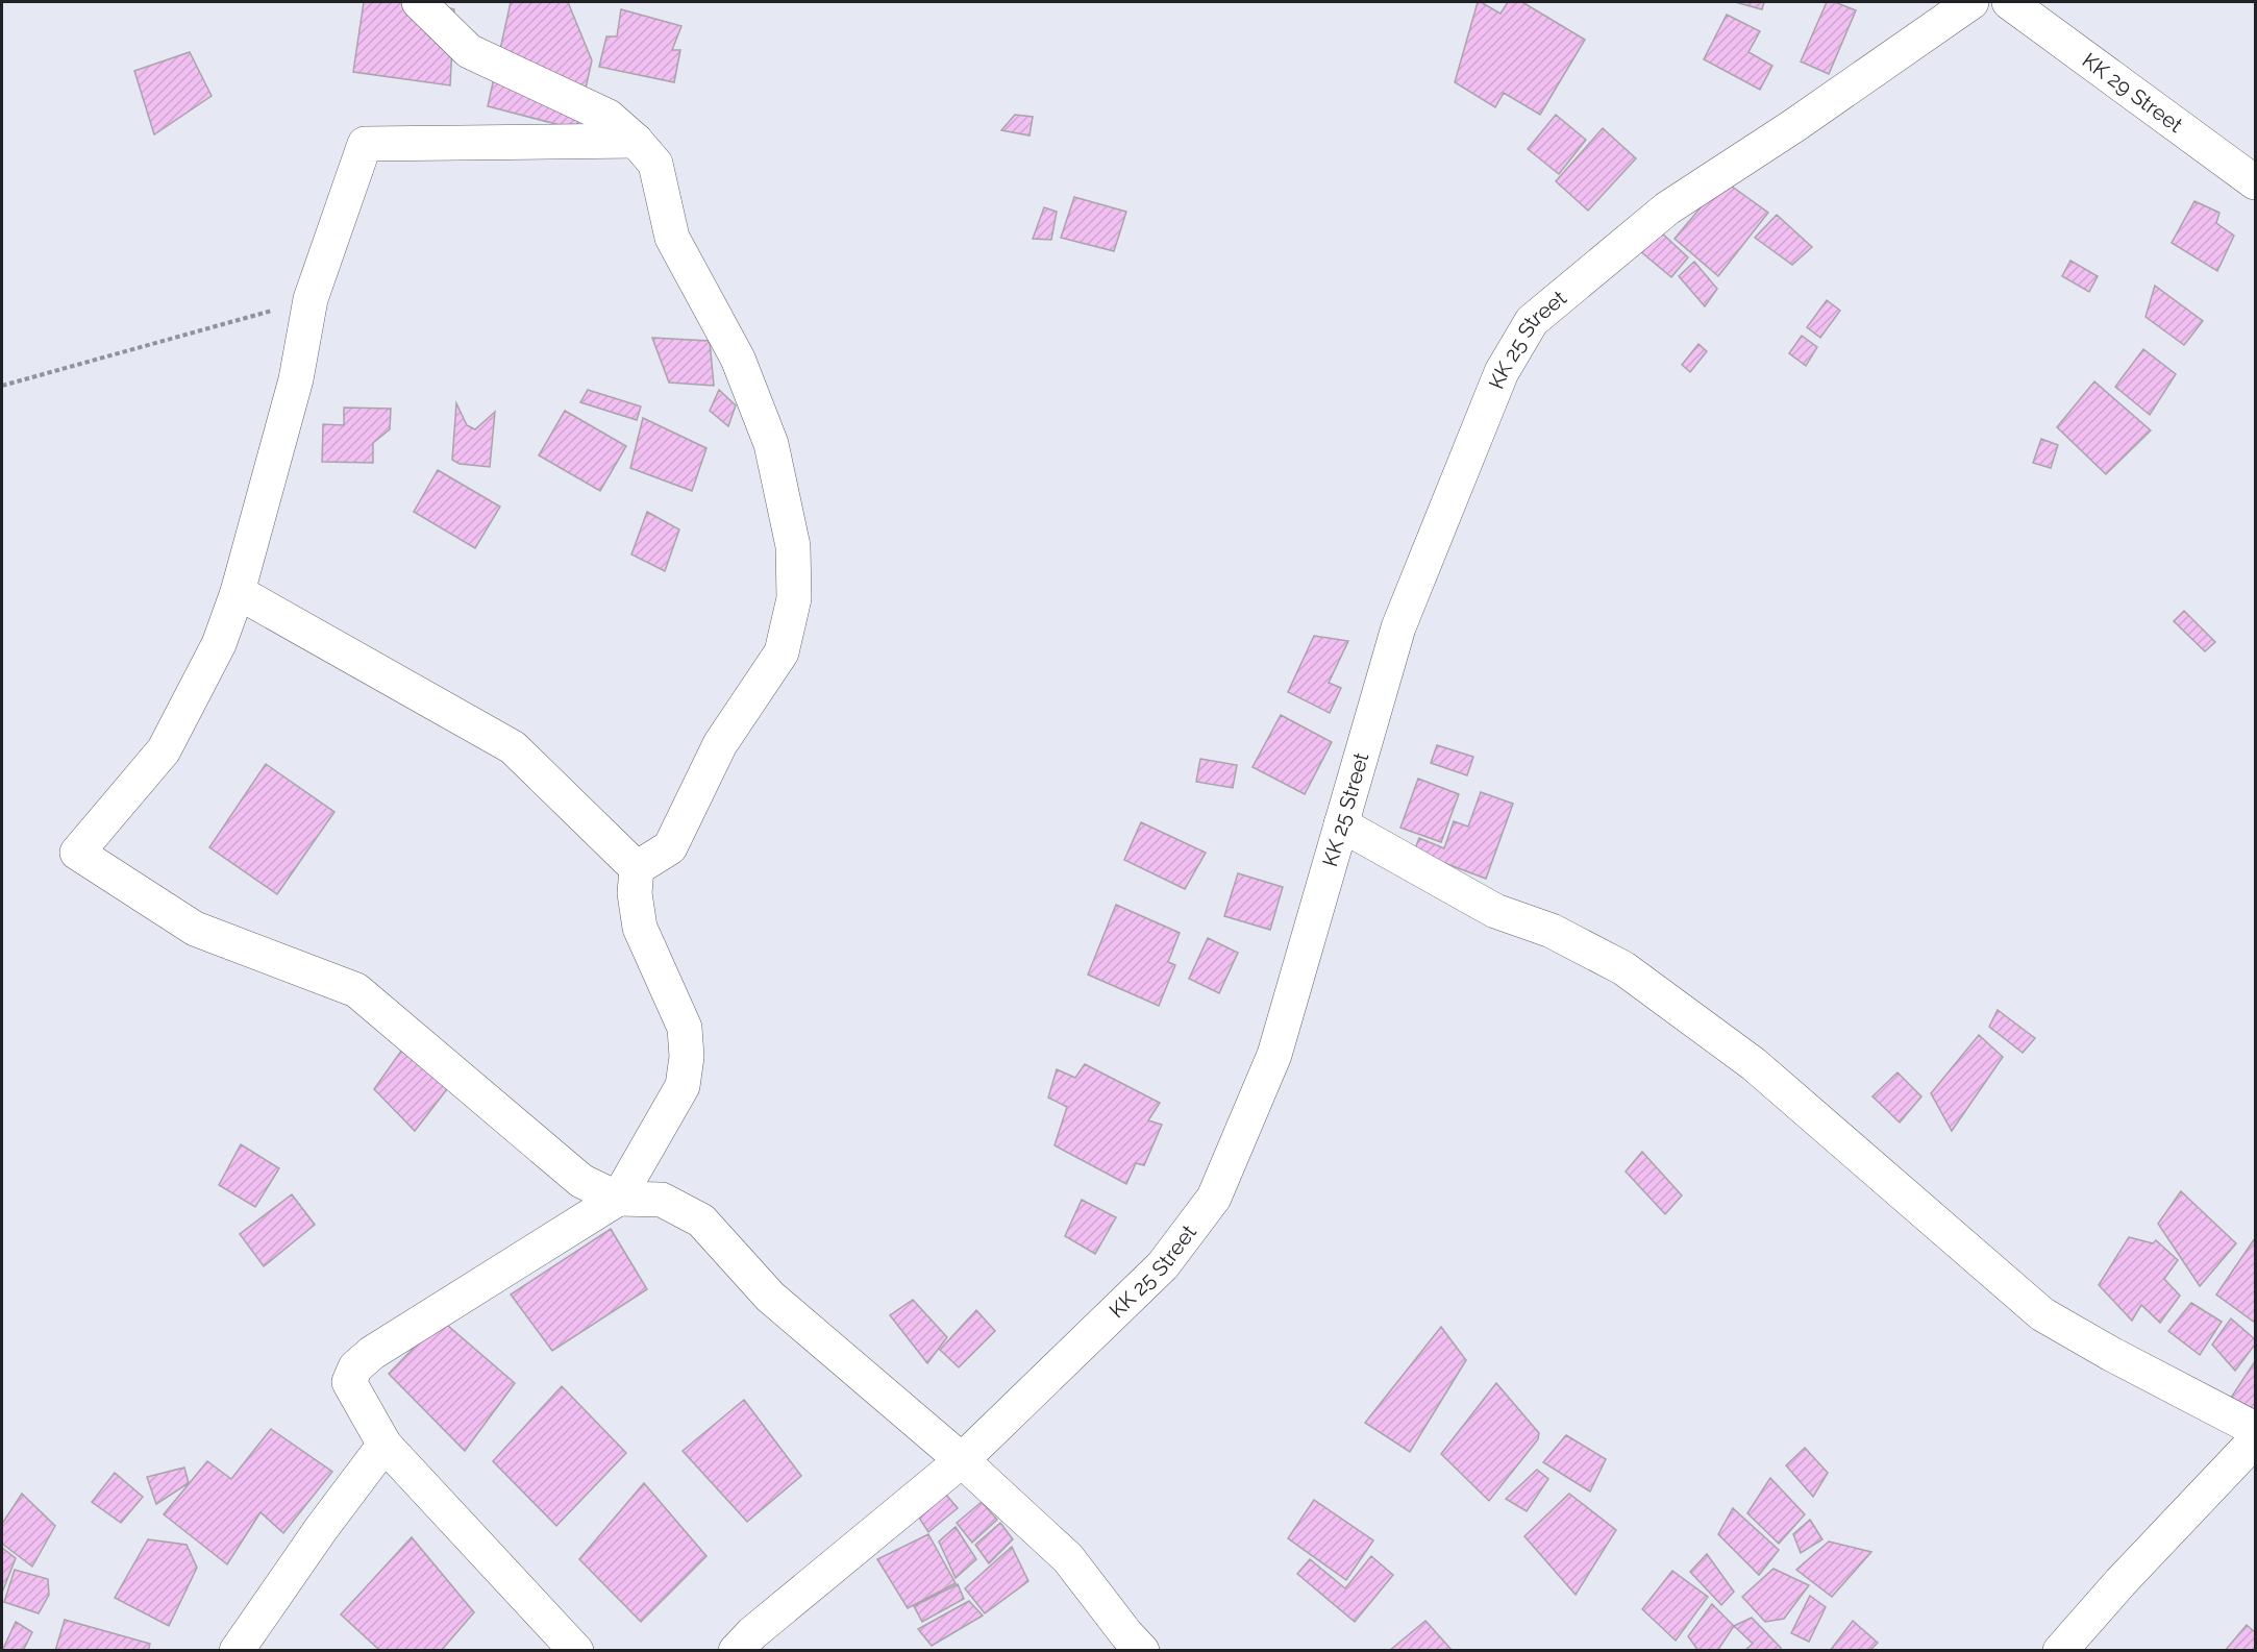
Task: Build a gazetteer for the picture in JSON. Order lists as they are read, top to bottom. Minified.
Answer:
{"streets":{"street":["KK 29 Street","KK 25 Street"]}}
